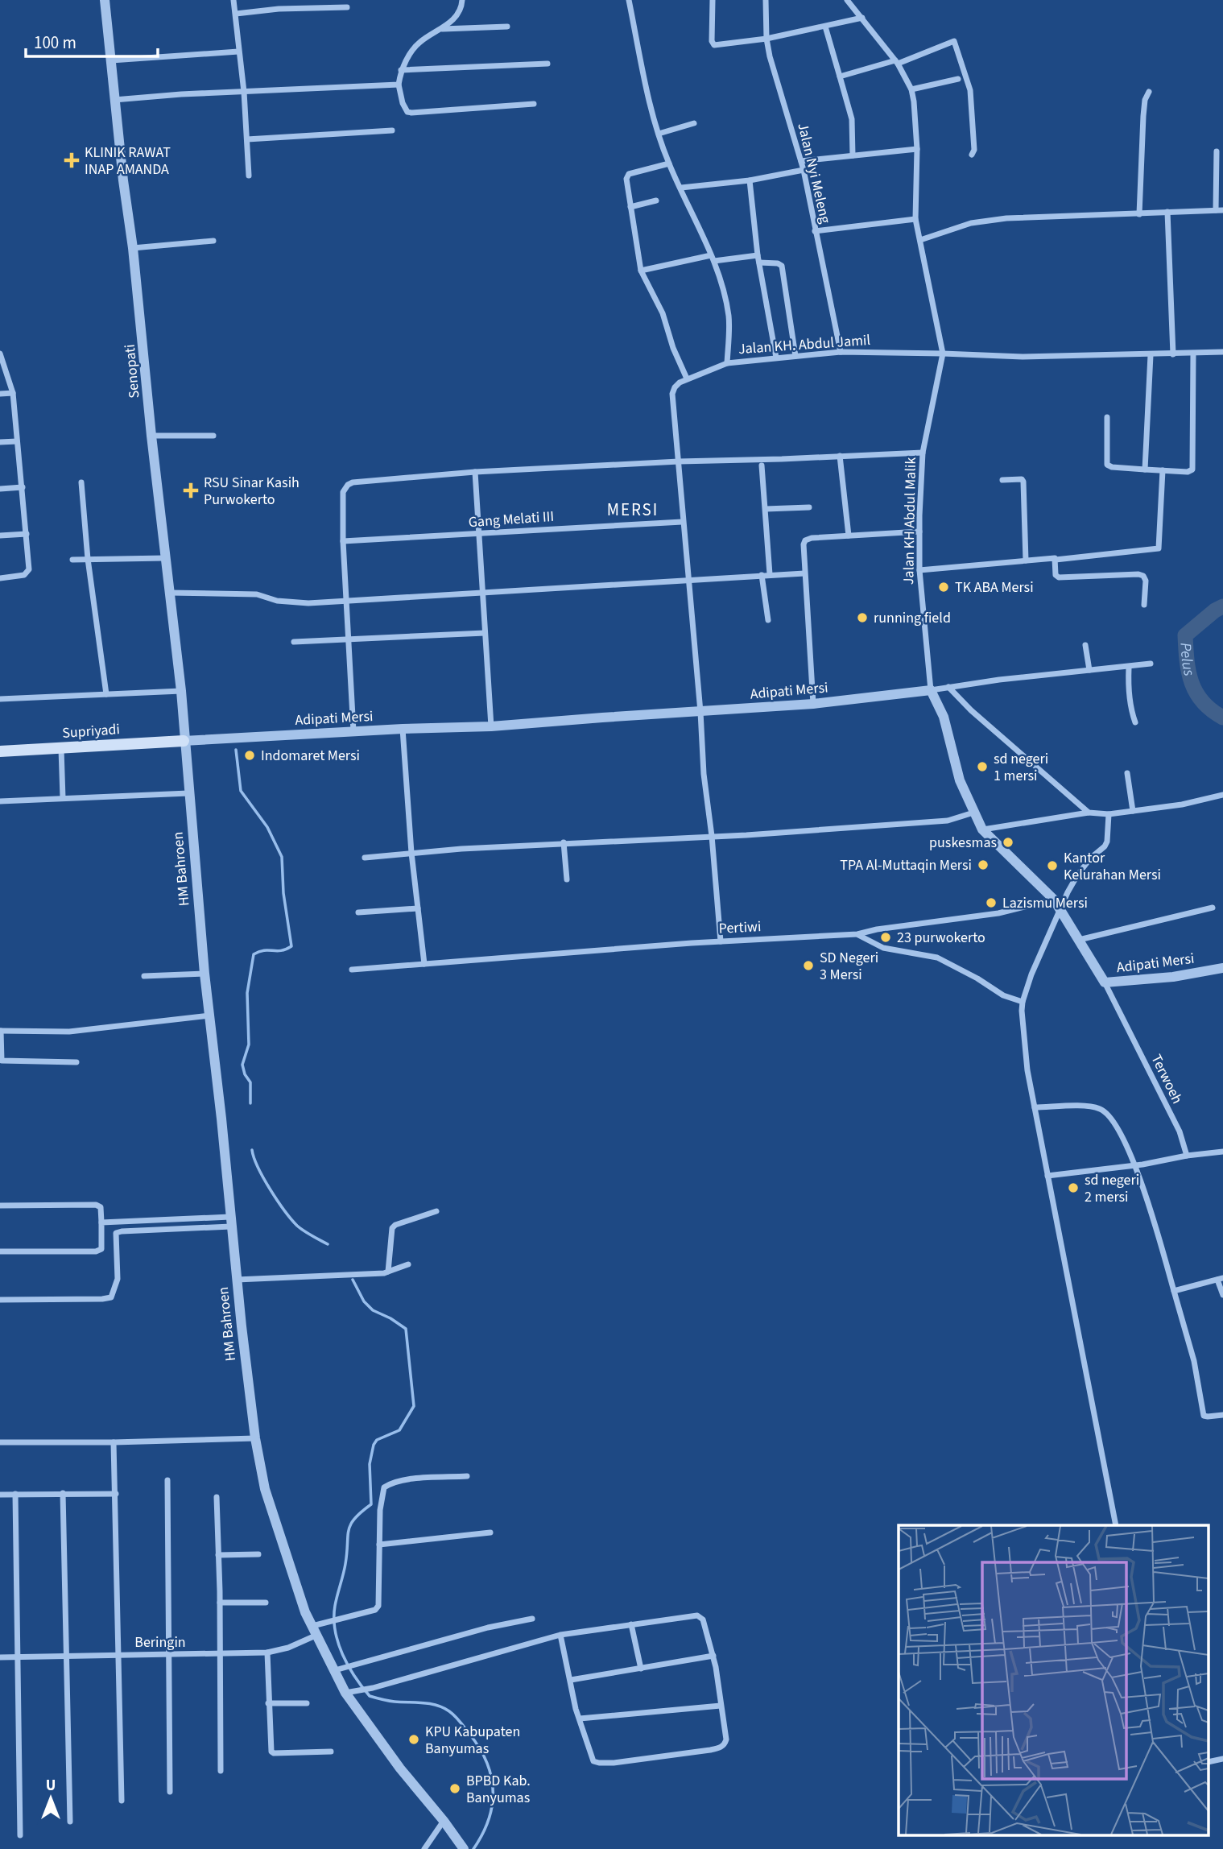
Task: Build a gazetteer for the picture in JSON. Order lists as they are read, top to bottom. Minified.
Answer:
{"streets":{"main road":["Supriyadi"],"street":["Jalan Nyi Meleng","Jalan KH. Abdul Jamil","Senopati","Gang Melati III","Jalan KH Abdul Malik","Adipati Mersi","HM Bahroen","Pertiwi","Terwoeh","Beringin"]},"crossings":[["Jalan Nyi Meleng","Jalan KH. Abdul Jamil"],["Jalan KH. Abdul Jamil","Jalan KH Abdul Malik"],["Senopati","Adipati Mersi"],["Senopati","Supriyadi"],["Senopati","HM Bahroen"],["Jalan KH Abdul Malik","Adipati Mersi"],["Adipati Mersi","Supriyadi"],["Adipati Mersi","HM Bahroen"],["Adipati Mersi","Pertiwi"],["Adipati Mersi","Terwoeh"],["Supriyadi","HM Bahroen"],["HM Bahroen","Beringin"]],"districts":["MERSI"],"water":["Pelus"],"places":{"health":["KLINIK RAWAT INAP AMANDA","RSU Sinar Kasih Purwokerto"],"other":["TK ABA Mersi","running field","Indomaret Mersi","sd negeri 1 mersi","puskesmas","TPA Al-Muttaqin Mersi","Kantor Kelurahan Mersi","Lazismu Mersi","23 purwokerto","SD Negeri 3 Mersi","sd negeri 2 mersi","KPU Kabupaten Banyumas","BPBD Kab. Banyumas"]},"scale_bar":"100 m","north":"top"}
